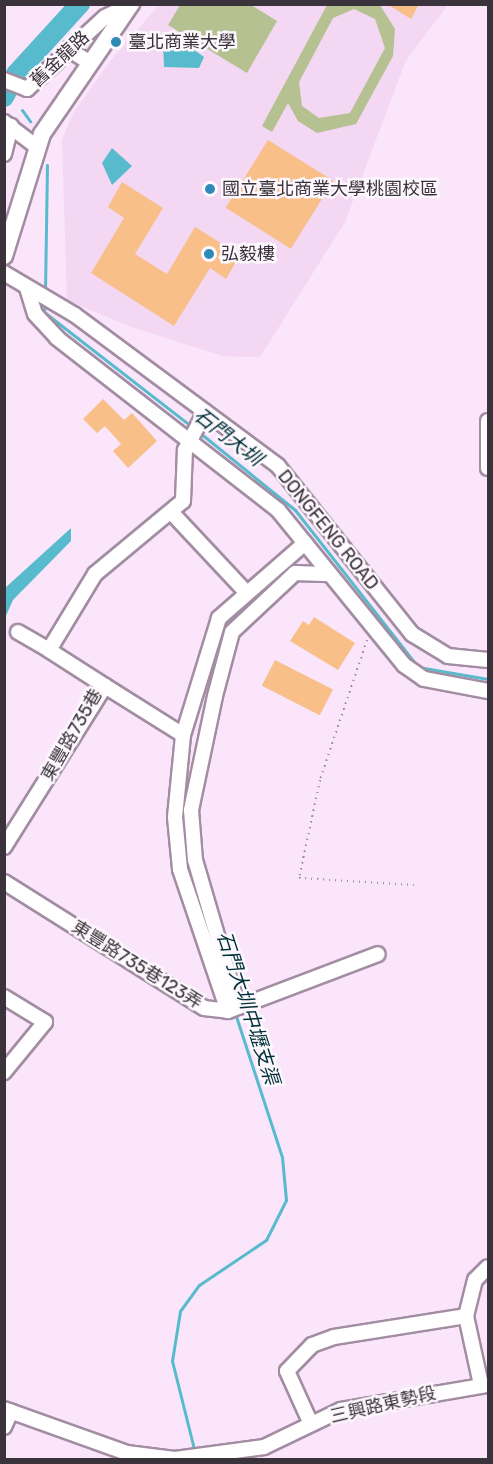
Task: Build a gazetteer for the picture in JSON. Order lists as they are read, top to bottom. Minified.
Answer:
{"streets":{"street":["舊金龍路","DONGFENG ROAD","東豐路735巷","東豐路735巷123弄","三興路東勢段"]},"water":["石門大圳","石門大圳中壢支渠"],"places":["臺北商業大學","國立臺北商業大學桃園校區","弘毅樓"]}
